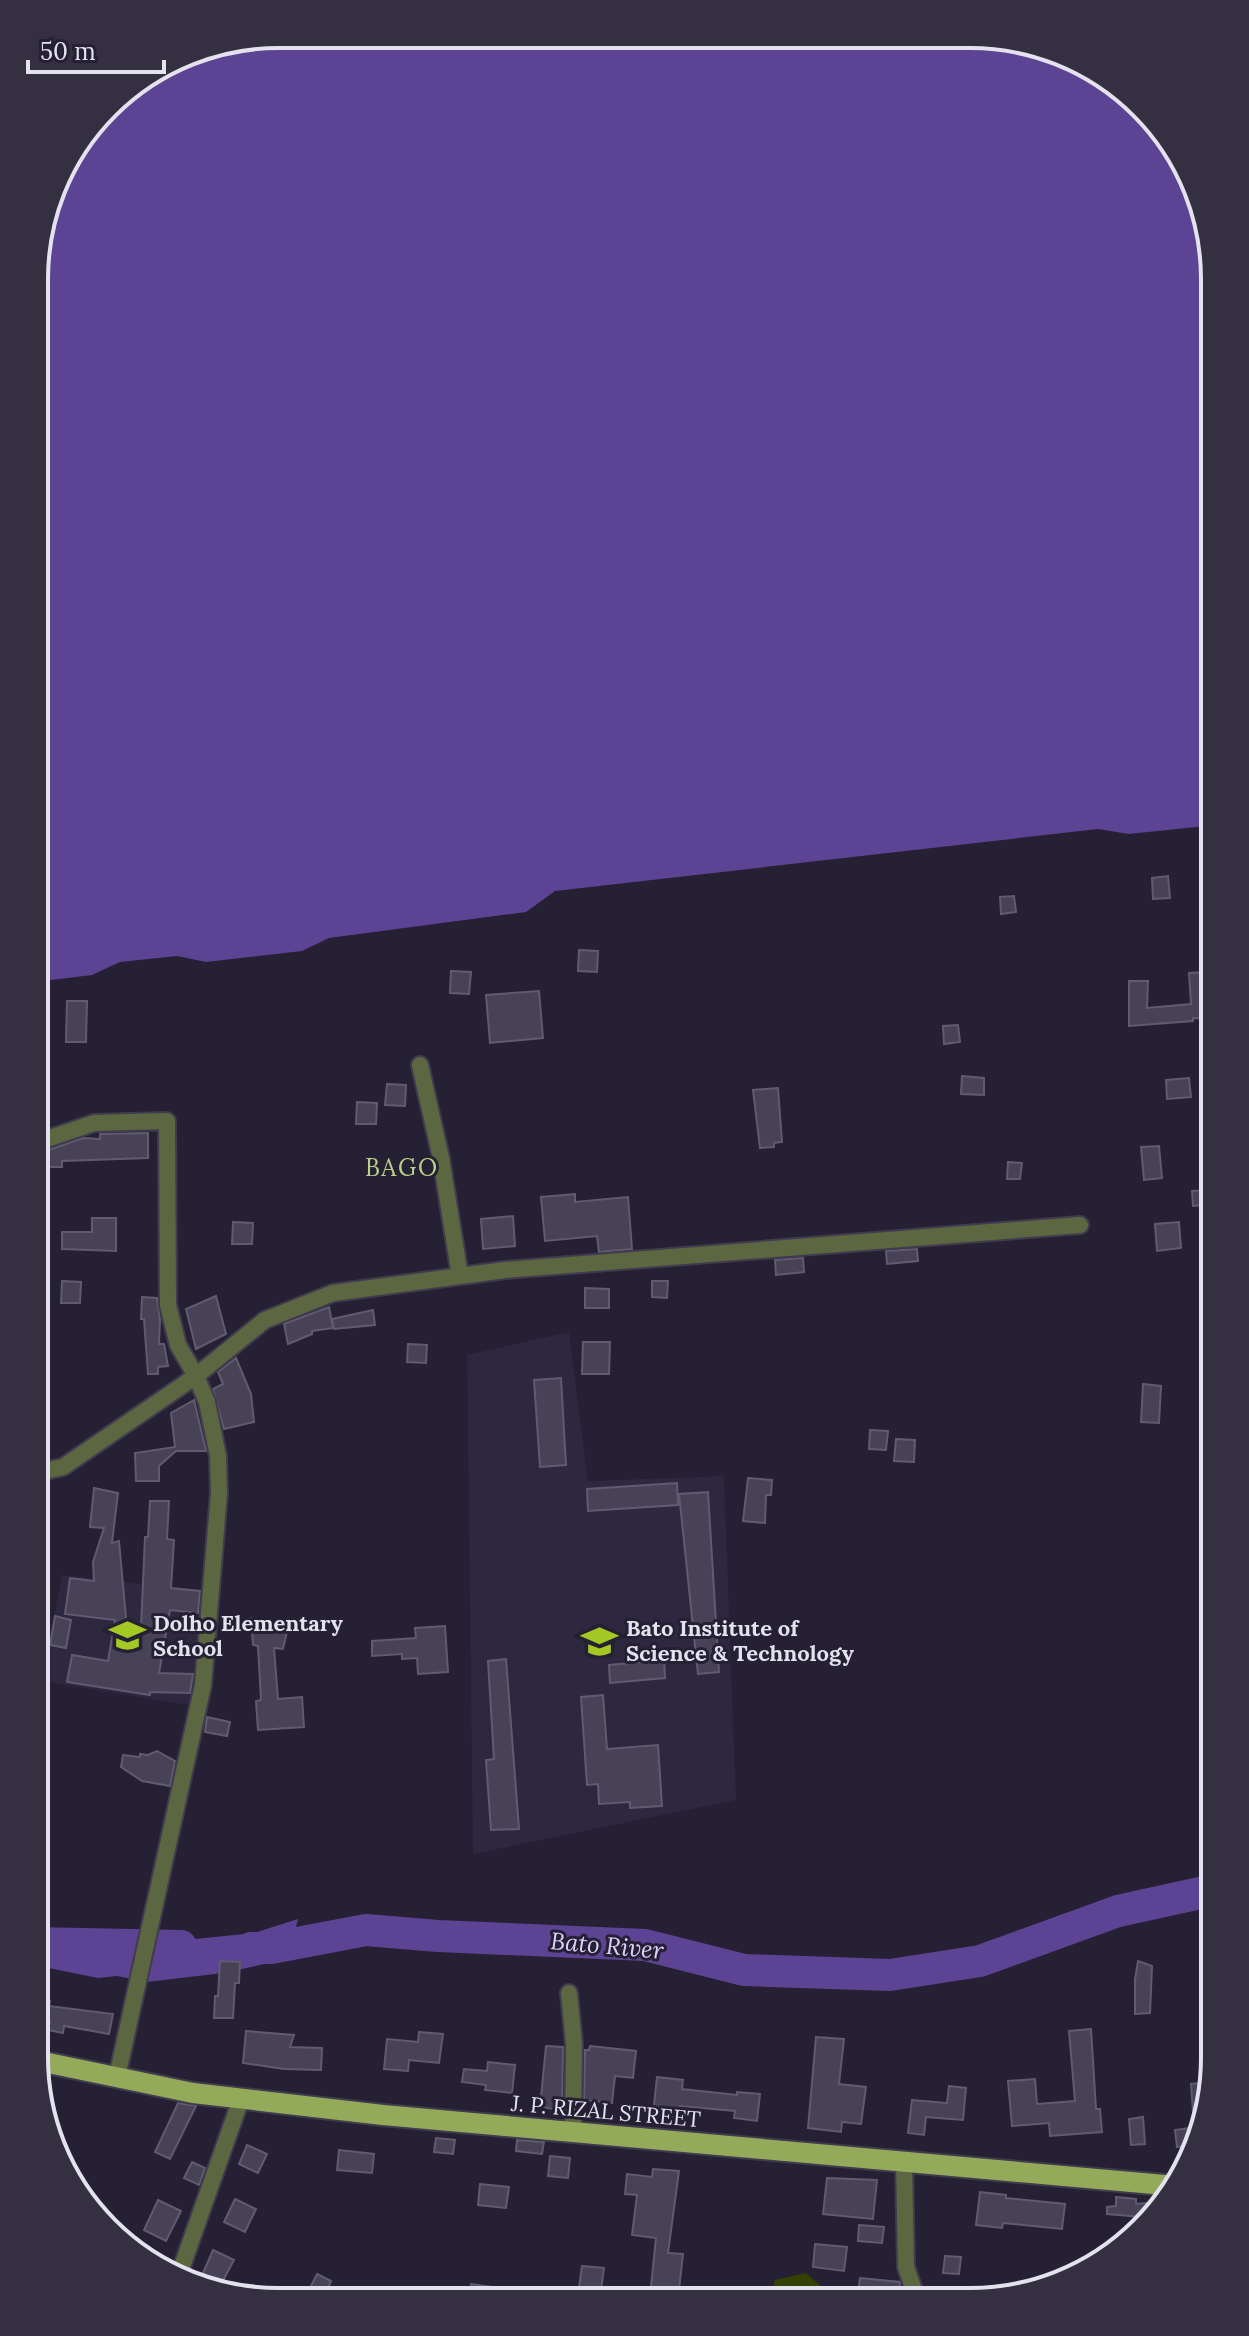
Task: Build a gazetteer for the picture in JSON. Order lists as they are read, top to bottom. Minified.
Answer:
{"streets":{"main road":["J. P. RIZAL STREET"]},"districts":["BAGO"],"water":["Bato River"],"places":{"school or university":["Dolho Elementary School","Bato Institute of Science & Technology"]},"scale_bar":"50 m"}
